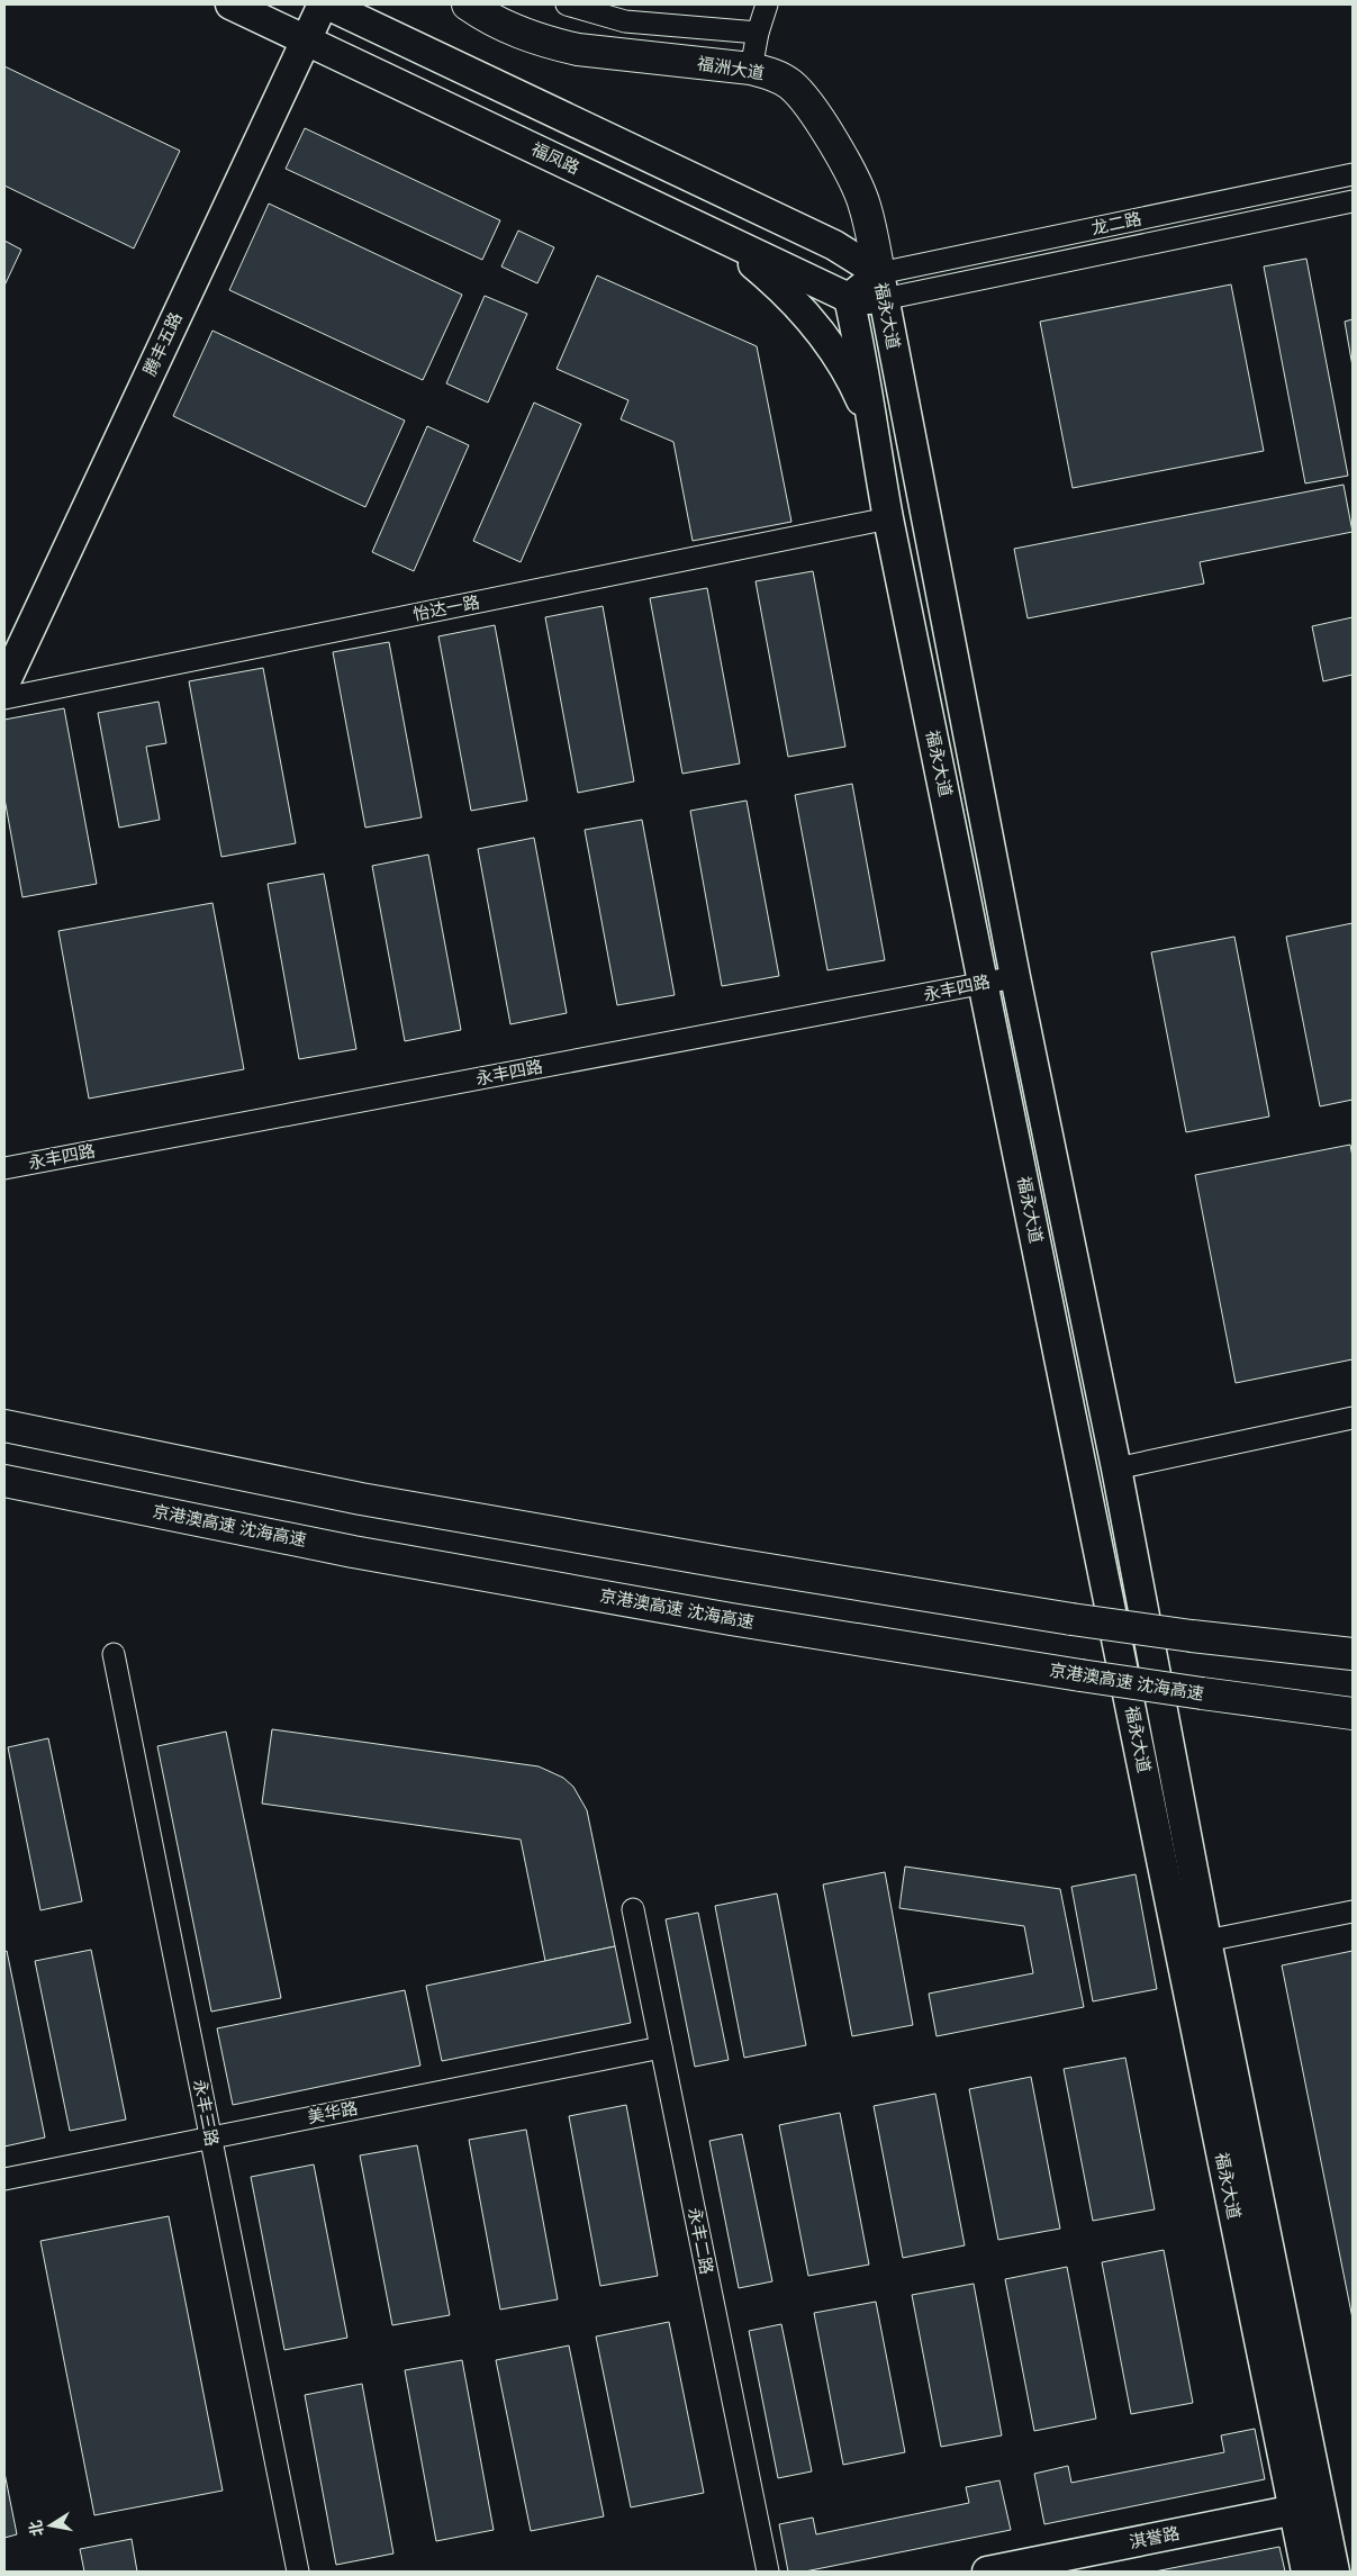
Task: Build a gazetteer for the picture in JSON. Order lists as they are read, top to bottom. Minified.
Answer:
{"streets":{"main road":["福洲大道","福凤路","福永大道","腾丰五路","京港澳高速 沈海高速","淇誉路"],"street":["龙二路","怡达一路","永丰四路","永丰三路","美华路","永丰二路"]},"crossings":[["福洲大道","龙二路"],["福洲大道","福永大道"],["福凤路","福永大道"],["福凤路","腾丰五路"],["龙二路","福永大道"],["福永大道","怡达一路"],["福永大道","永丰四路"],["福永大道","淇誉路"],["永丰三路","美华路"],["美华路","永丰二路"]],"north":"left"}
